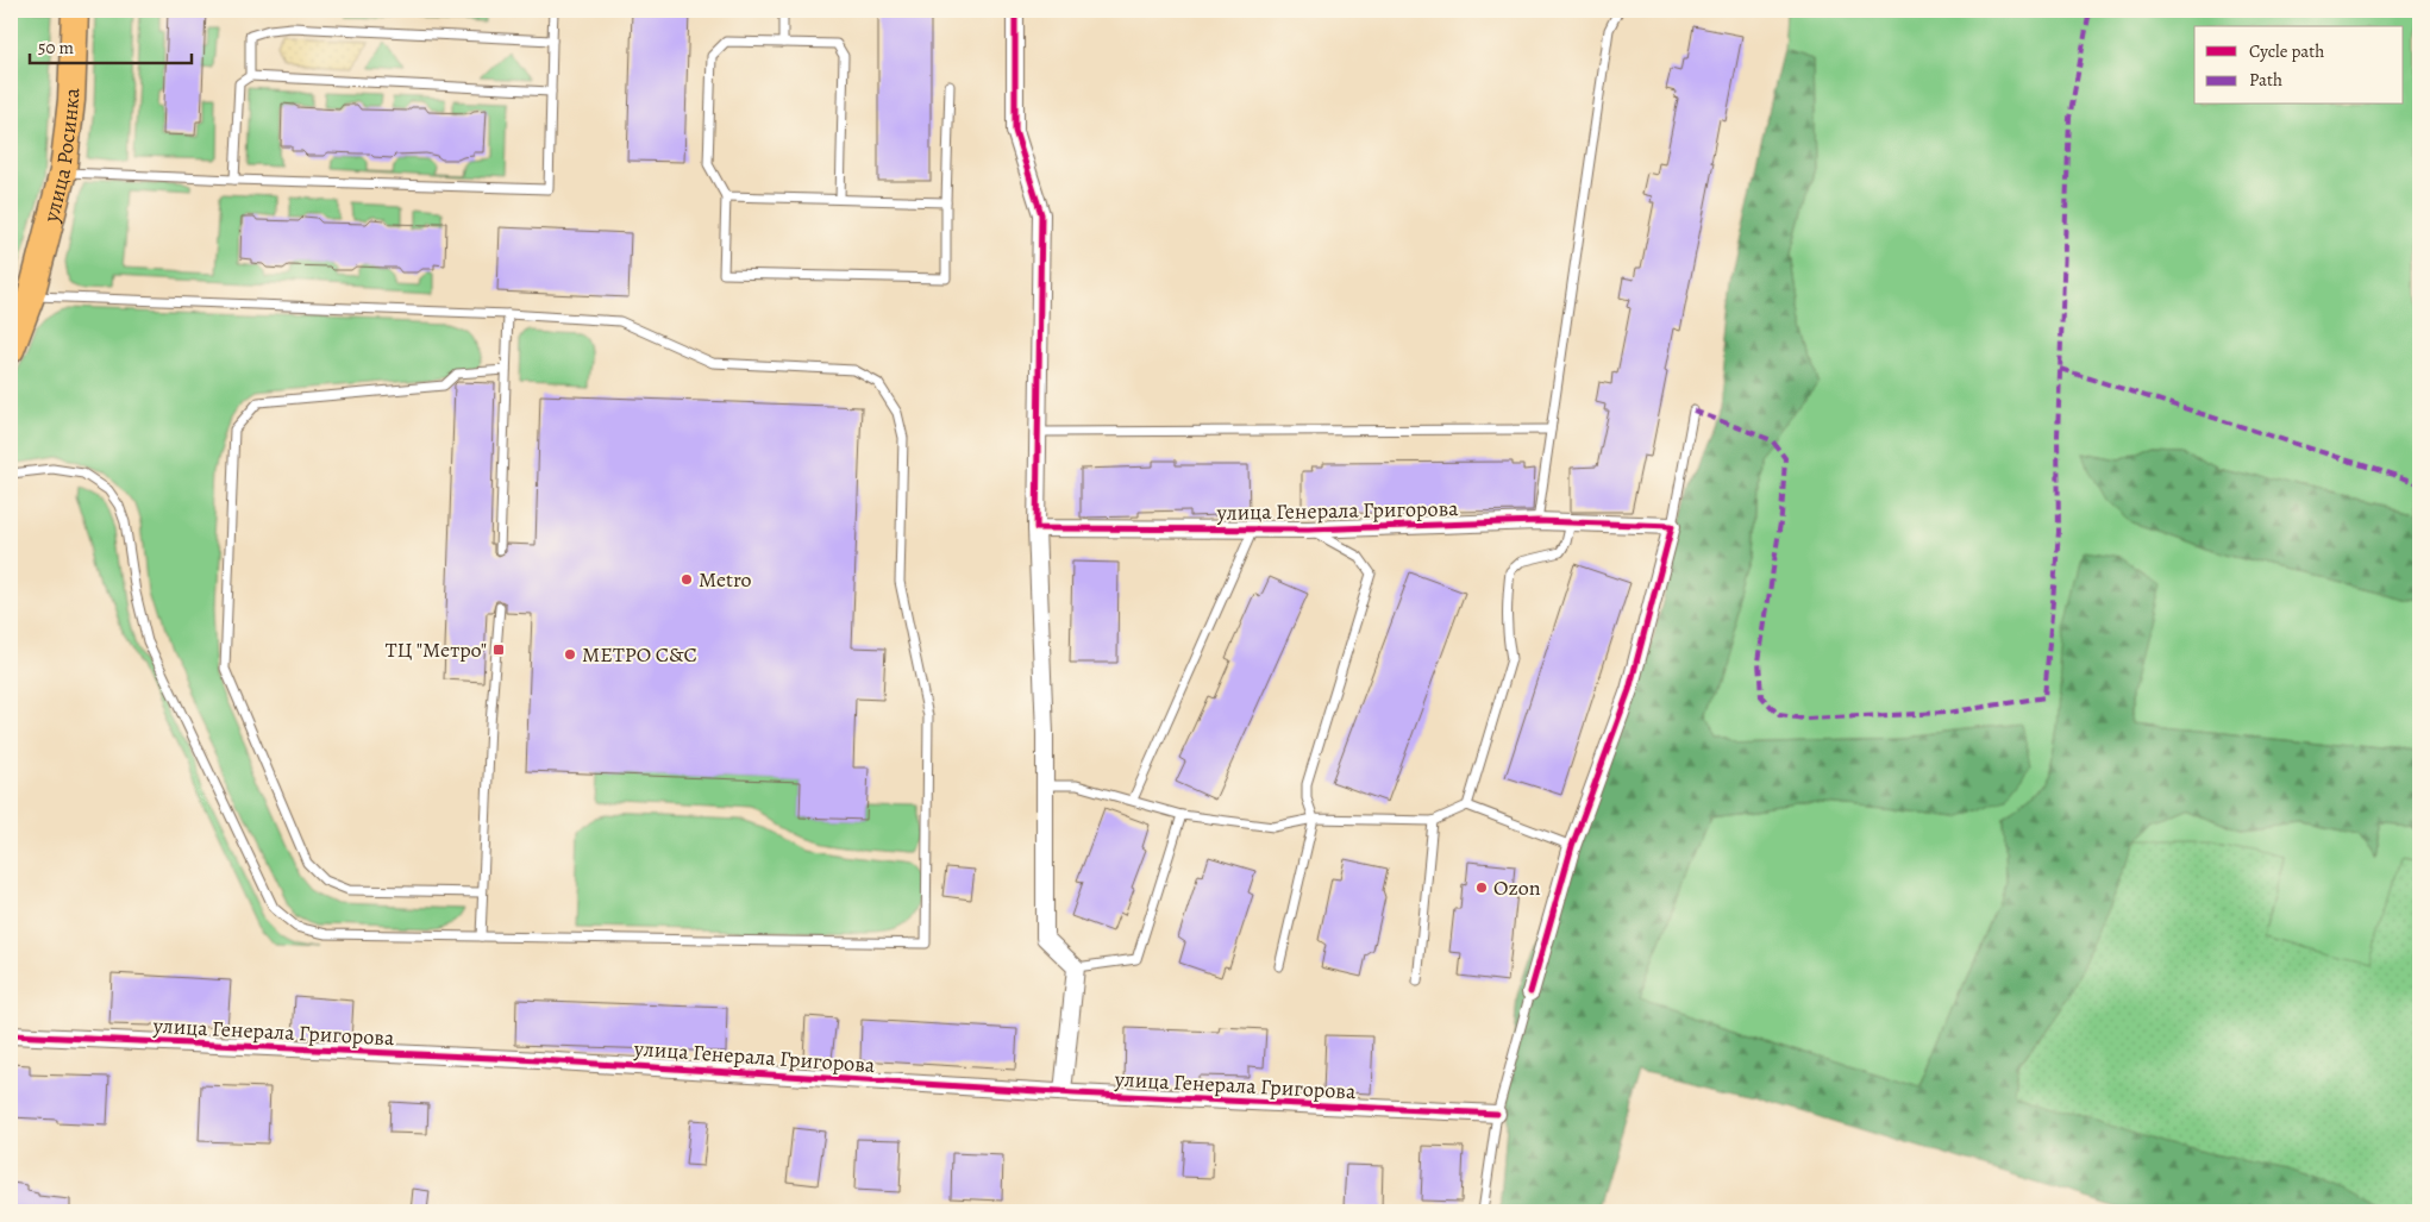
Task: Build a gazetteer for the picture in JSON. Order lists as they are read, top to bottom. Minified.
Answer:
{"streets":{"main road":["улица Росинка"],"street":["улица Генерала Григорова"]},"places":{"other":["Metro","МЕТРО С&С","Ozon"],"transit":["ТЦ \"Метро\""]},"legend":["Cycle path","Path"],"scale_bar":"50 m"}
